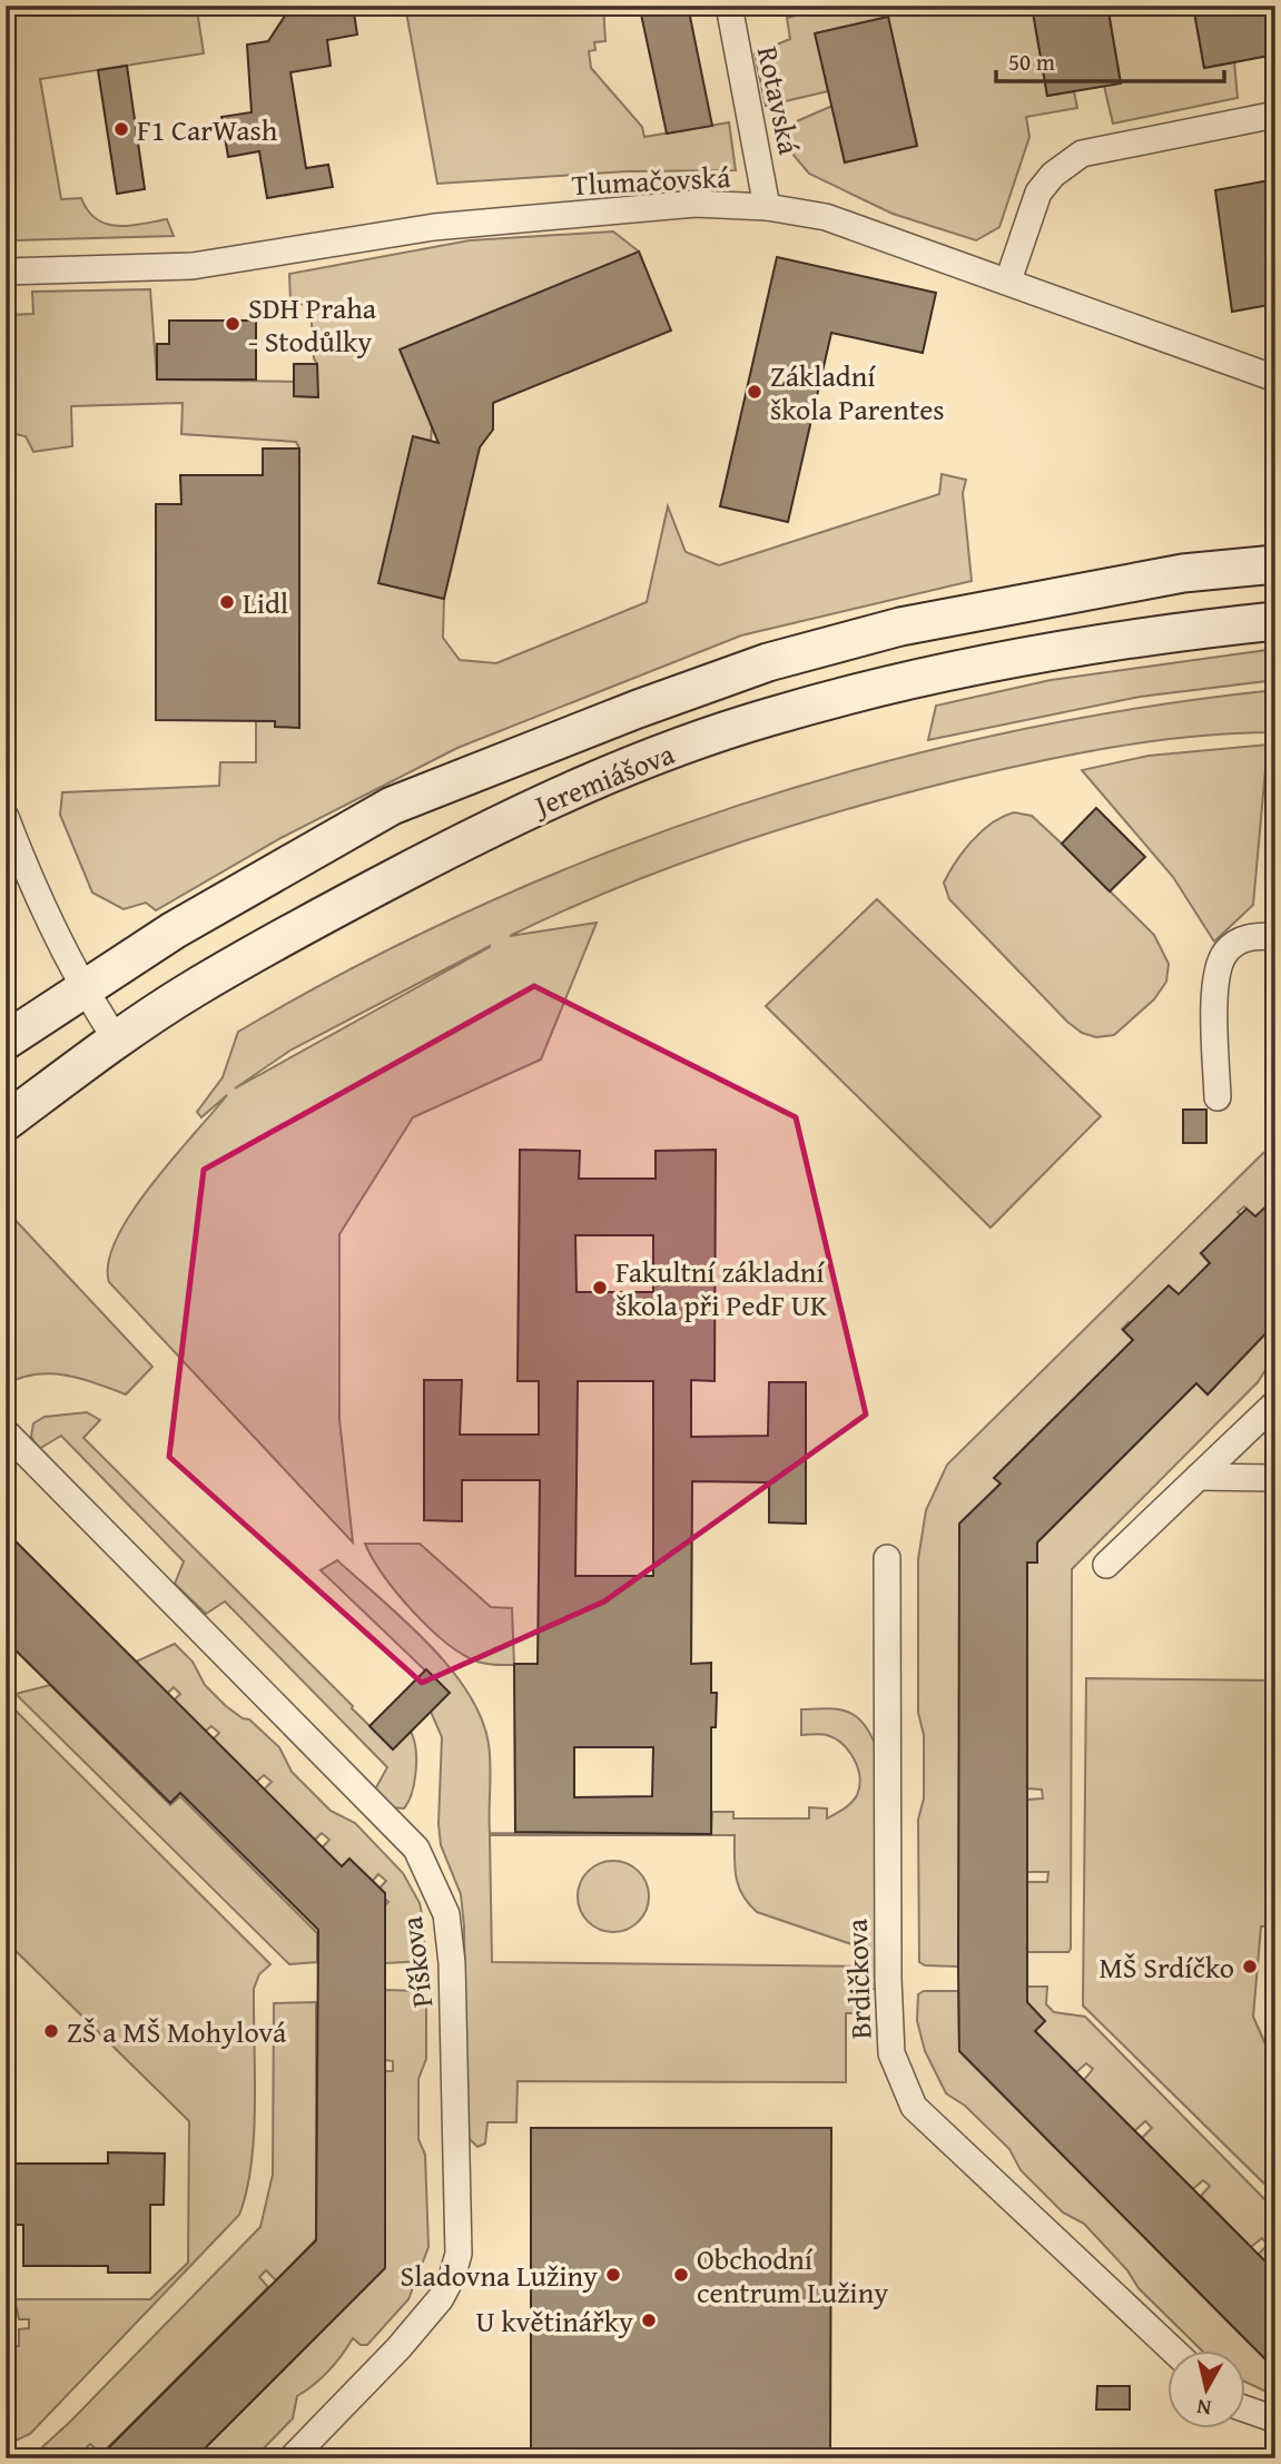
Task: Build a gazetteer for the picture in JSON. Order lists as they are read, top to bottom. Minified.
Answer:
{"streets":{"main road":["Jeremiášova"],"street":["Rotavská","Tlumačovská","Píškova","Brdičkova"]},"crossings":[["Rotavská","Tlumačovská"]],"places":["F1 CarWash","SDH Praha - Stodůlky","Základní škola Parentes","Lidl","Fakultní základní škola při PedF UK","MŠ Srdíčko","ZŠ a MŠ Mohylová","Sladovna Lužiny","Obchodní centrum Lužiny","U květinářky"],"scale_bar":"50 m","north":"bottom"}
